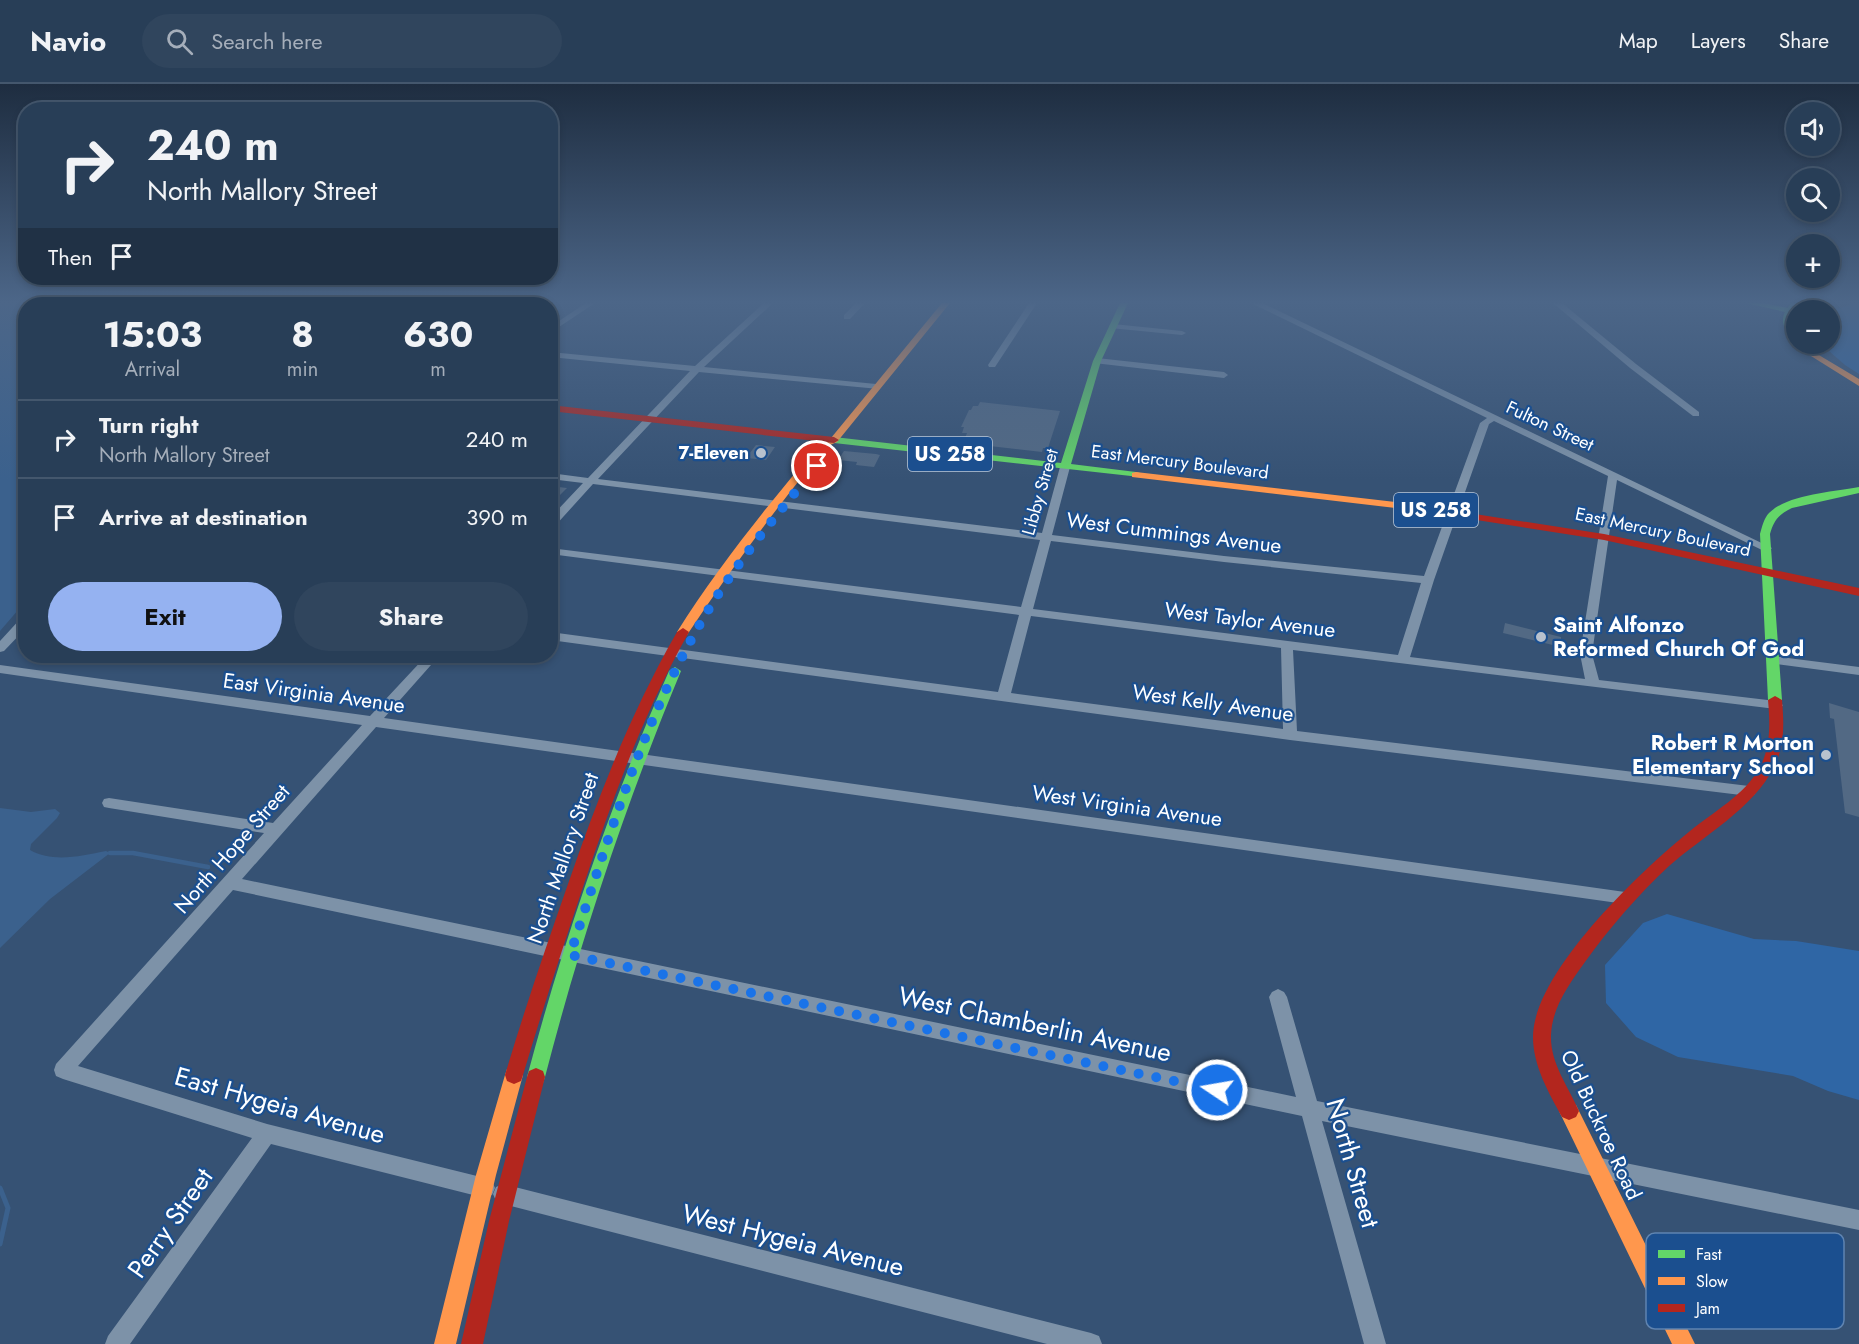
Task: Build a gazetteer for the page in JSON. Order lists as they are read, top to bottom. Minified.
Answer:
{"streets":{"main road":["US 258","East Mercury Boulevard","Libby Street","North Mallory Street","Old Buckroe Road"],"street":["Fulton Street","West Cummings Avenue","West Taylor Avenue","East Virginia Avenue","West Kelly Avenue","West Virginia Avenue","North Hope Street","West Chamberlin Avenue","East Hygeia Avenue","North Street","Perry Street","West Hygeia Avenue"]},"crossings":[["Fulton Street","Old Buckroe Road"],["East Mercury Boulevard","Libby Street"],["East Mercury Boulevard","North Mallory Street"],["East Mercury Boulevard","Old Buckroe Road"],["Libby Street","West Cummings Avenue"],["Libby Street","West Taylor Avenue"],["Libby Street","West Kelly Avenue"],["West Cummings Avenue","North Mallory Street"],["West Taylor Avenue","North Mallory Street"],["West Taylor Avenue","Old Buckroe Road"],["East Virginia Avenue","West Virginia Avenue"],["East Virginia Avenue","North Hope Street"],["East Virginia Avenue","North Mallory Street"],["West Kelly Avenue","North Mallory Street"],["West Kelly Avenue","Old Buckroe Road"],["West Virginia Avenue","North Mallory Street"],["West Virginia Avenue","Old Buckroe Road"],["North Hope Street","West Chamberlin Avenue"],["North Hope Street","East Hygeia Avenue"],["North Mallory Street","West Chamberlin Avenue"],["North Mallory Street","East Hygeia Avenue"],["North Mallory Street","West Hygeia Avenue"],["West Chamberlin Avenue","Old Buckroe Road"],["West Chamberlin Avenue","North Street"],["East Hygeia Avenue","Perry Street"],["East Hygeia Avenue","West Hygeia Avenue"]],"places":["7-Eleven","Saint Alfonzo Reformed Church Of God","Robert R Morton Elementary School"],"legend":["Fast","Slow","Jam"],"page":{"header":"Navio","search":"Search here","nav":["Map","Layers","Share"],"map_buttons":["+","−"],"turn":["240 m","North Mallory Street"],"then":"Then","eta":["15:03","Arrival","8","min","630","m"],"list":[{"name":"Turn right","note":"North Mallory Street","value":"240 m"},{"name":"Arrive at destination","value":"390 m"}],"buttons":["Exit","Share"]}}
